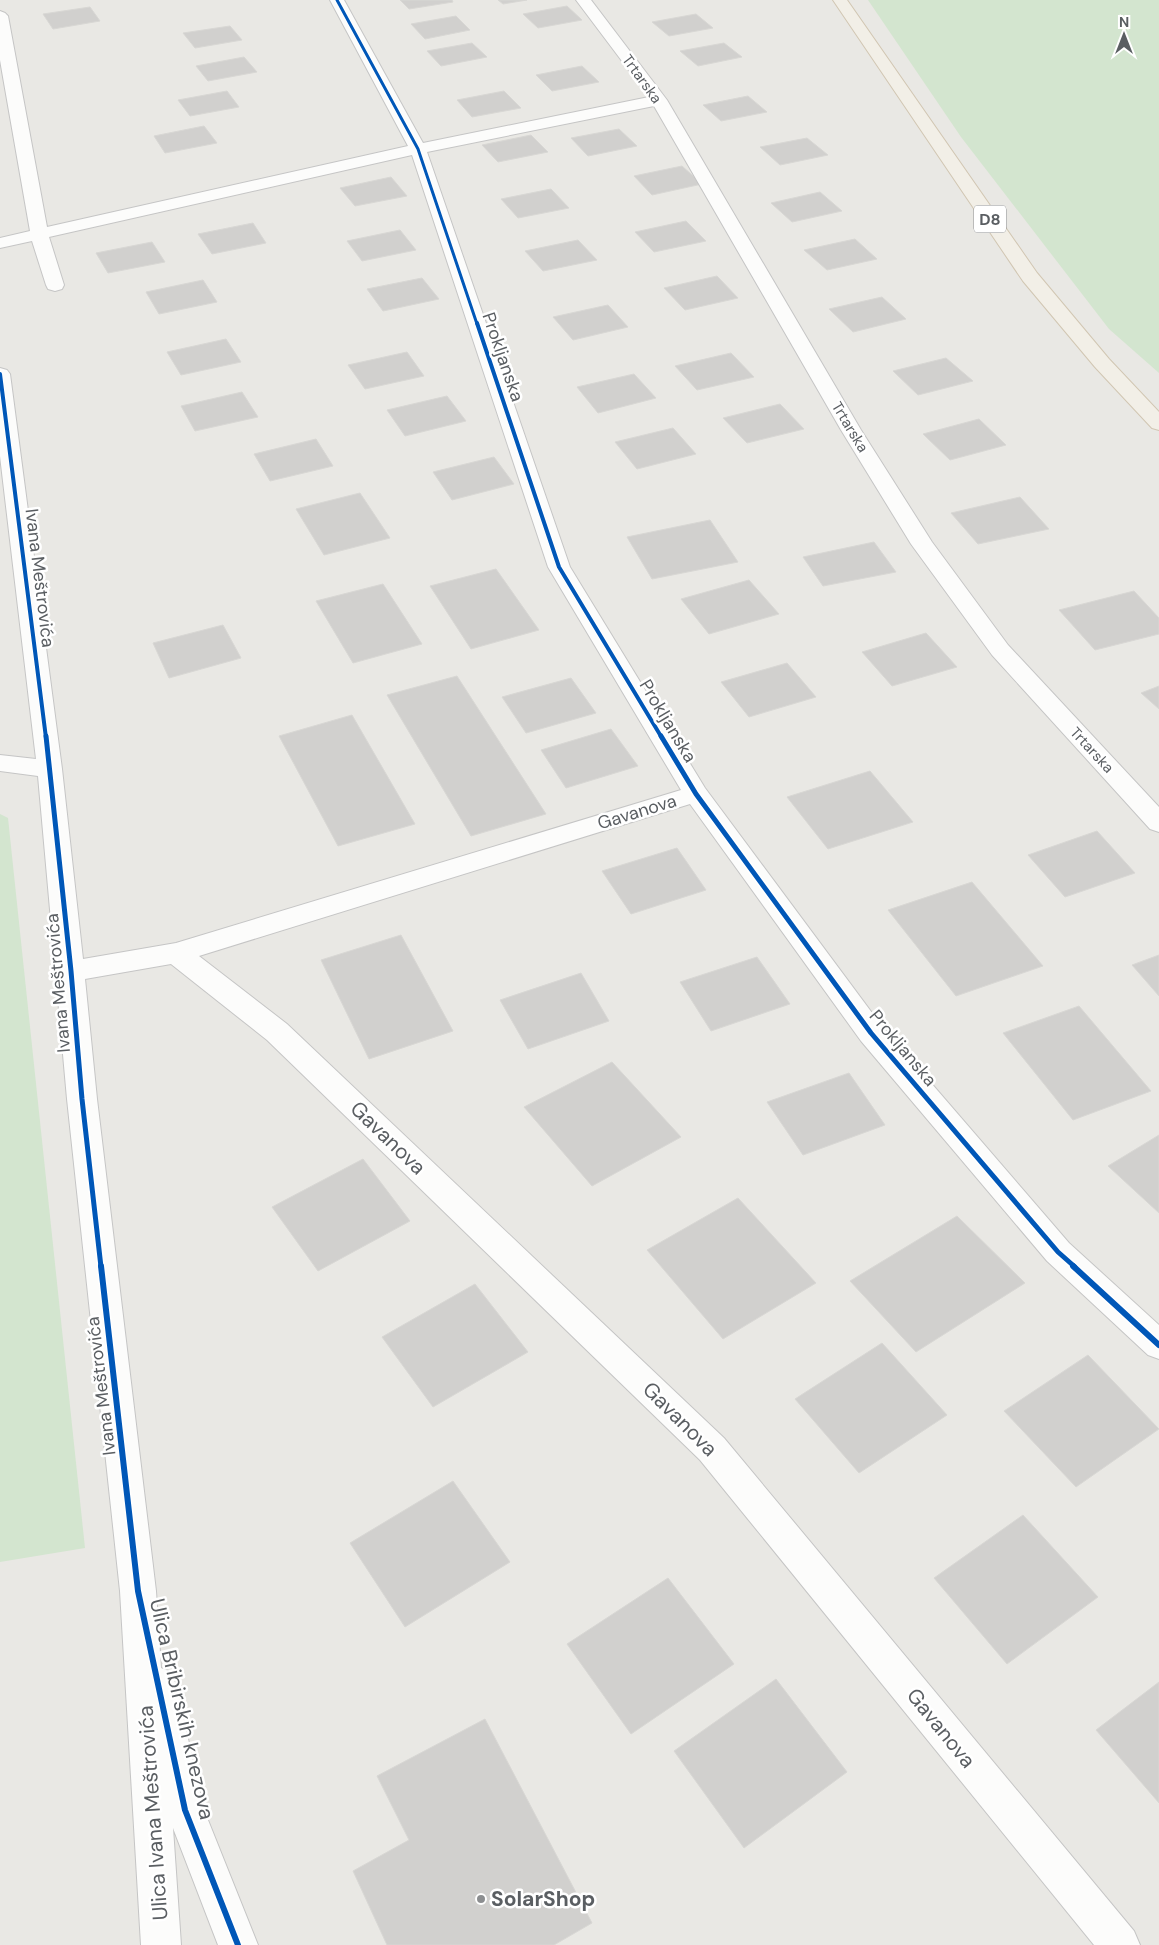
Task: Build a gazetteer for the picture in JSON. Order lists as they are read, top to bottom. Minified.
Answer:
{"streets":{"main road":["D8"],"street":["Trtarska","Prokljanska","Ivana Meštrovića","Gavanova","Ulica Bribirskih knezova","Ulica Ivana Meštrovića"]},"crossings":[["Prokljanska","Gavanova"],["Ivana Meštrovića","Gavanova"],["Ivana Meštrovića","Ulica Bribirskih knezova"],["Ivana Meštrovića","Ulica Ivana Meštrovića"],["Ulica Bribirskih knezova","Ulica Ivana Meštrovića"]],"places":["SolarShop"],"north":"top"}
